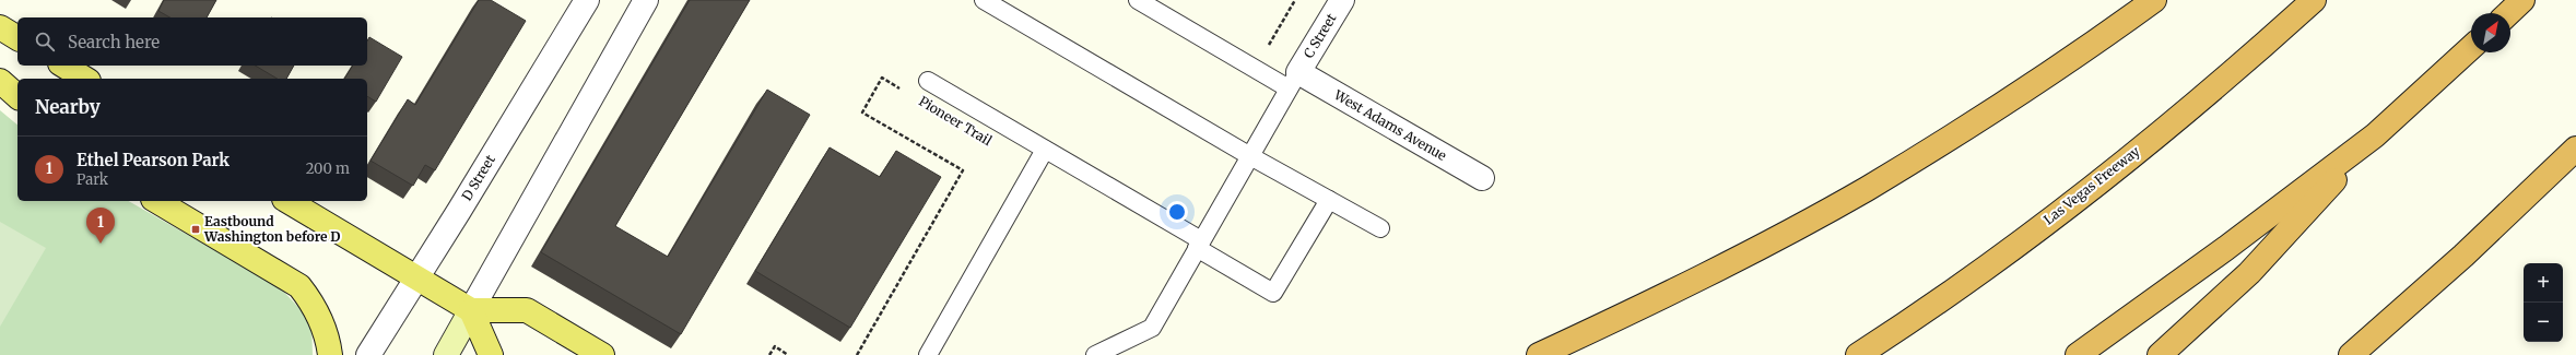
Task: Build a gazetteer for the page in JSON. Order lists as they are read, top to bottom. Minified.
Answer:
{"streets":{"highway":["Las Vegas Freeway"],"street":["C Street","West Adams Avenue","D Street"]},"crossings":[["C Street","West Adams Avenue"]],"places":{"transit":["Eastbound Washington before D"]},"north":"top right","page":{"search":"Search here","heading":"Nearby","list":[{"mark":"1","name":"Ethel Pearson Park","note":"Park","value":"200 m"}],"pins":"1","map_buttons":["+","−"]}}
